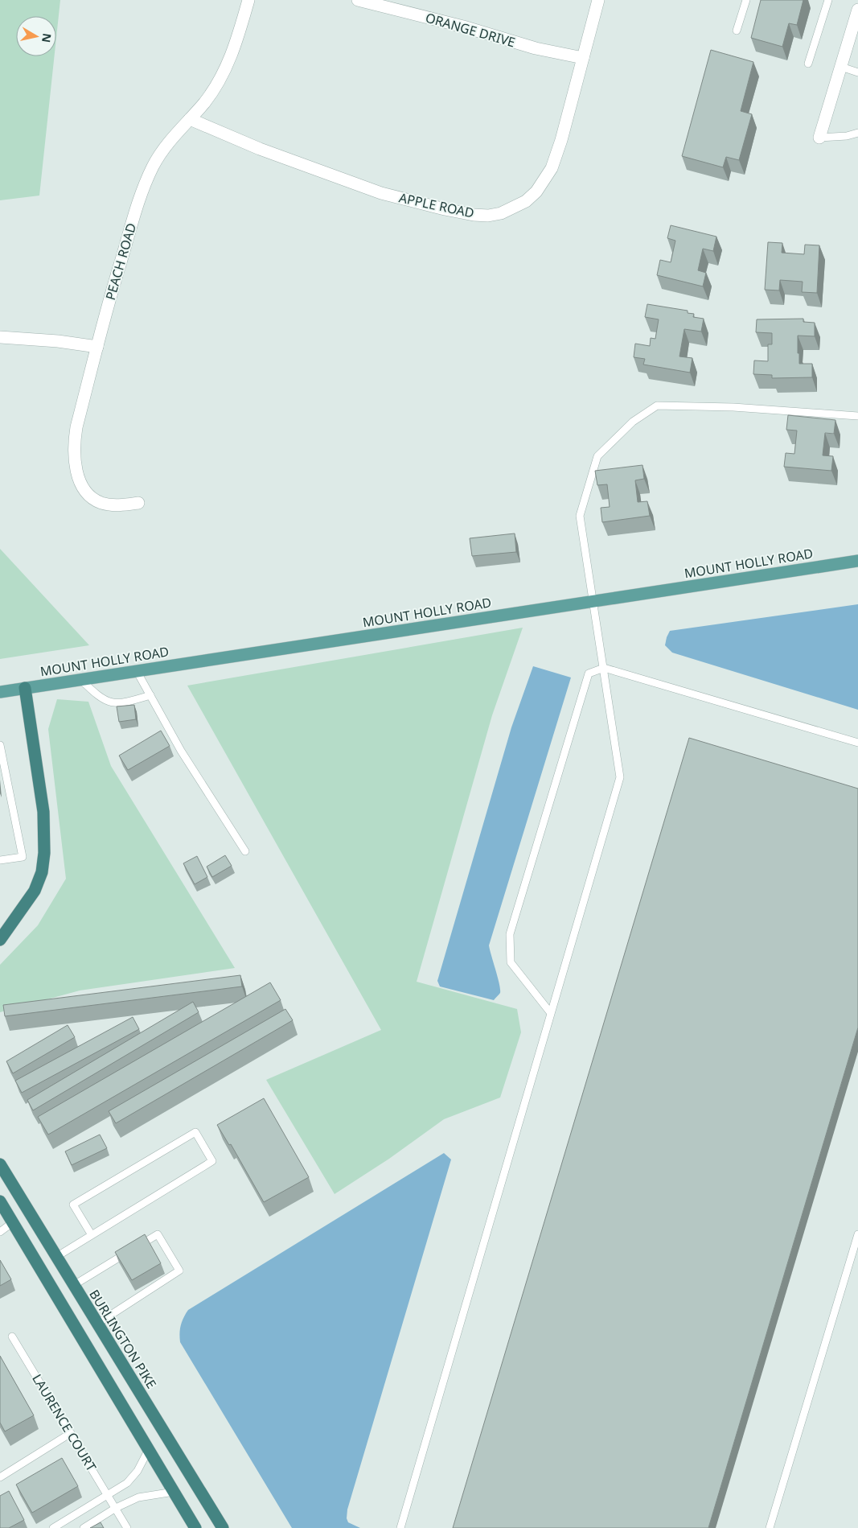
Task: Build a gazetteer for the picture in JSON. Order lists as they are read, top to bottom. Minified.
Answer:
{"streets":{"highway":["BURLINGTON PIKE"],"main road":["MOUNT HOLLY ROAD"],"street":["ORANGE DRIVE","APPLE ROAD","PEACH ROAD"],"lane":["LAURENCE COURT"]},"crossings":[["ORANGE DRIVE","APPLE ROAD"],["APPLE ROAD","PEACH ROAD"]],"north":"right"}
